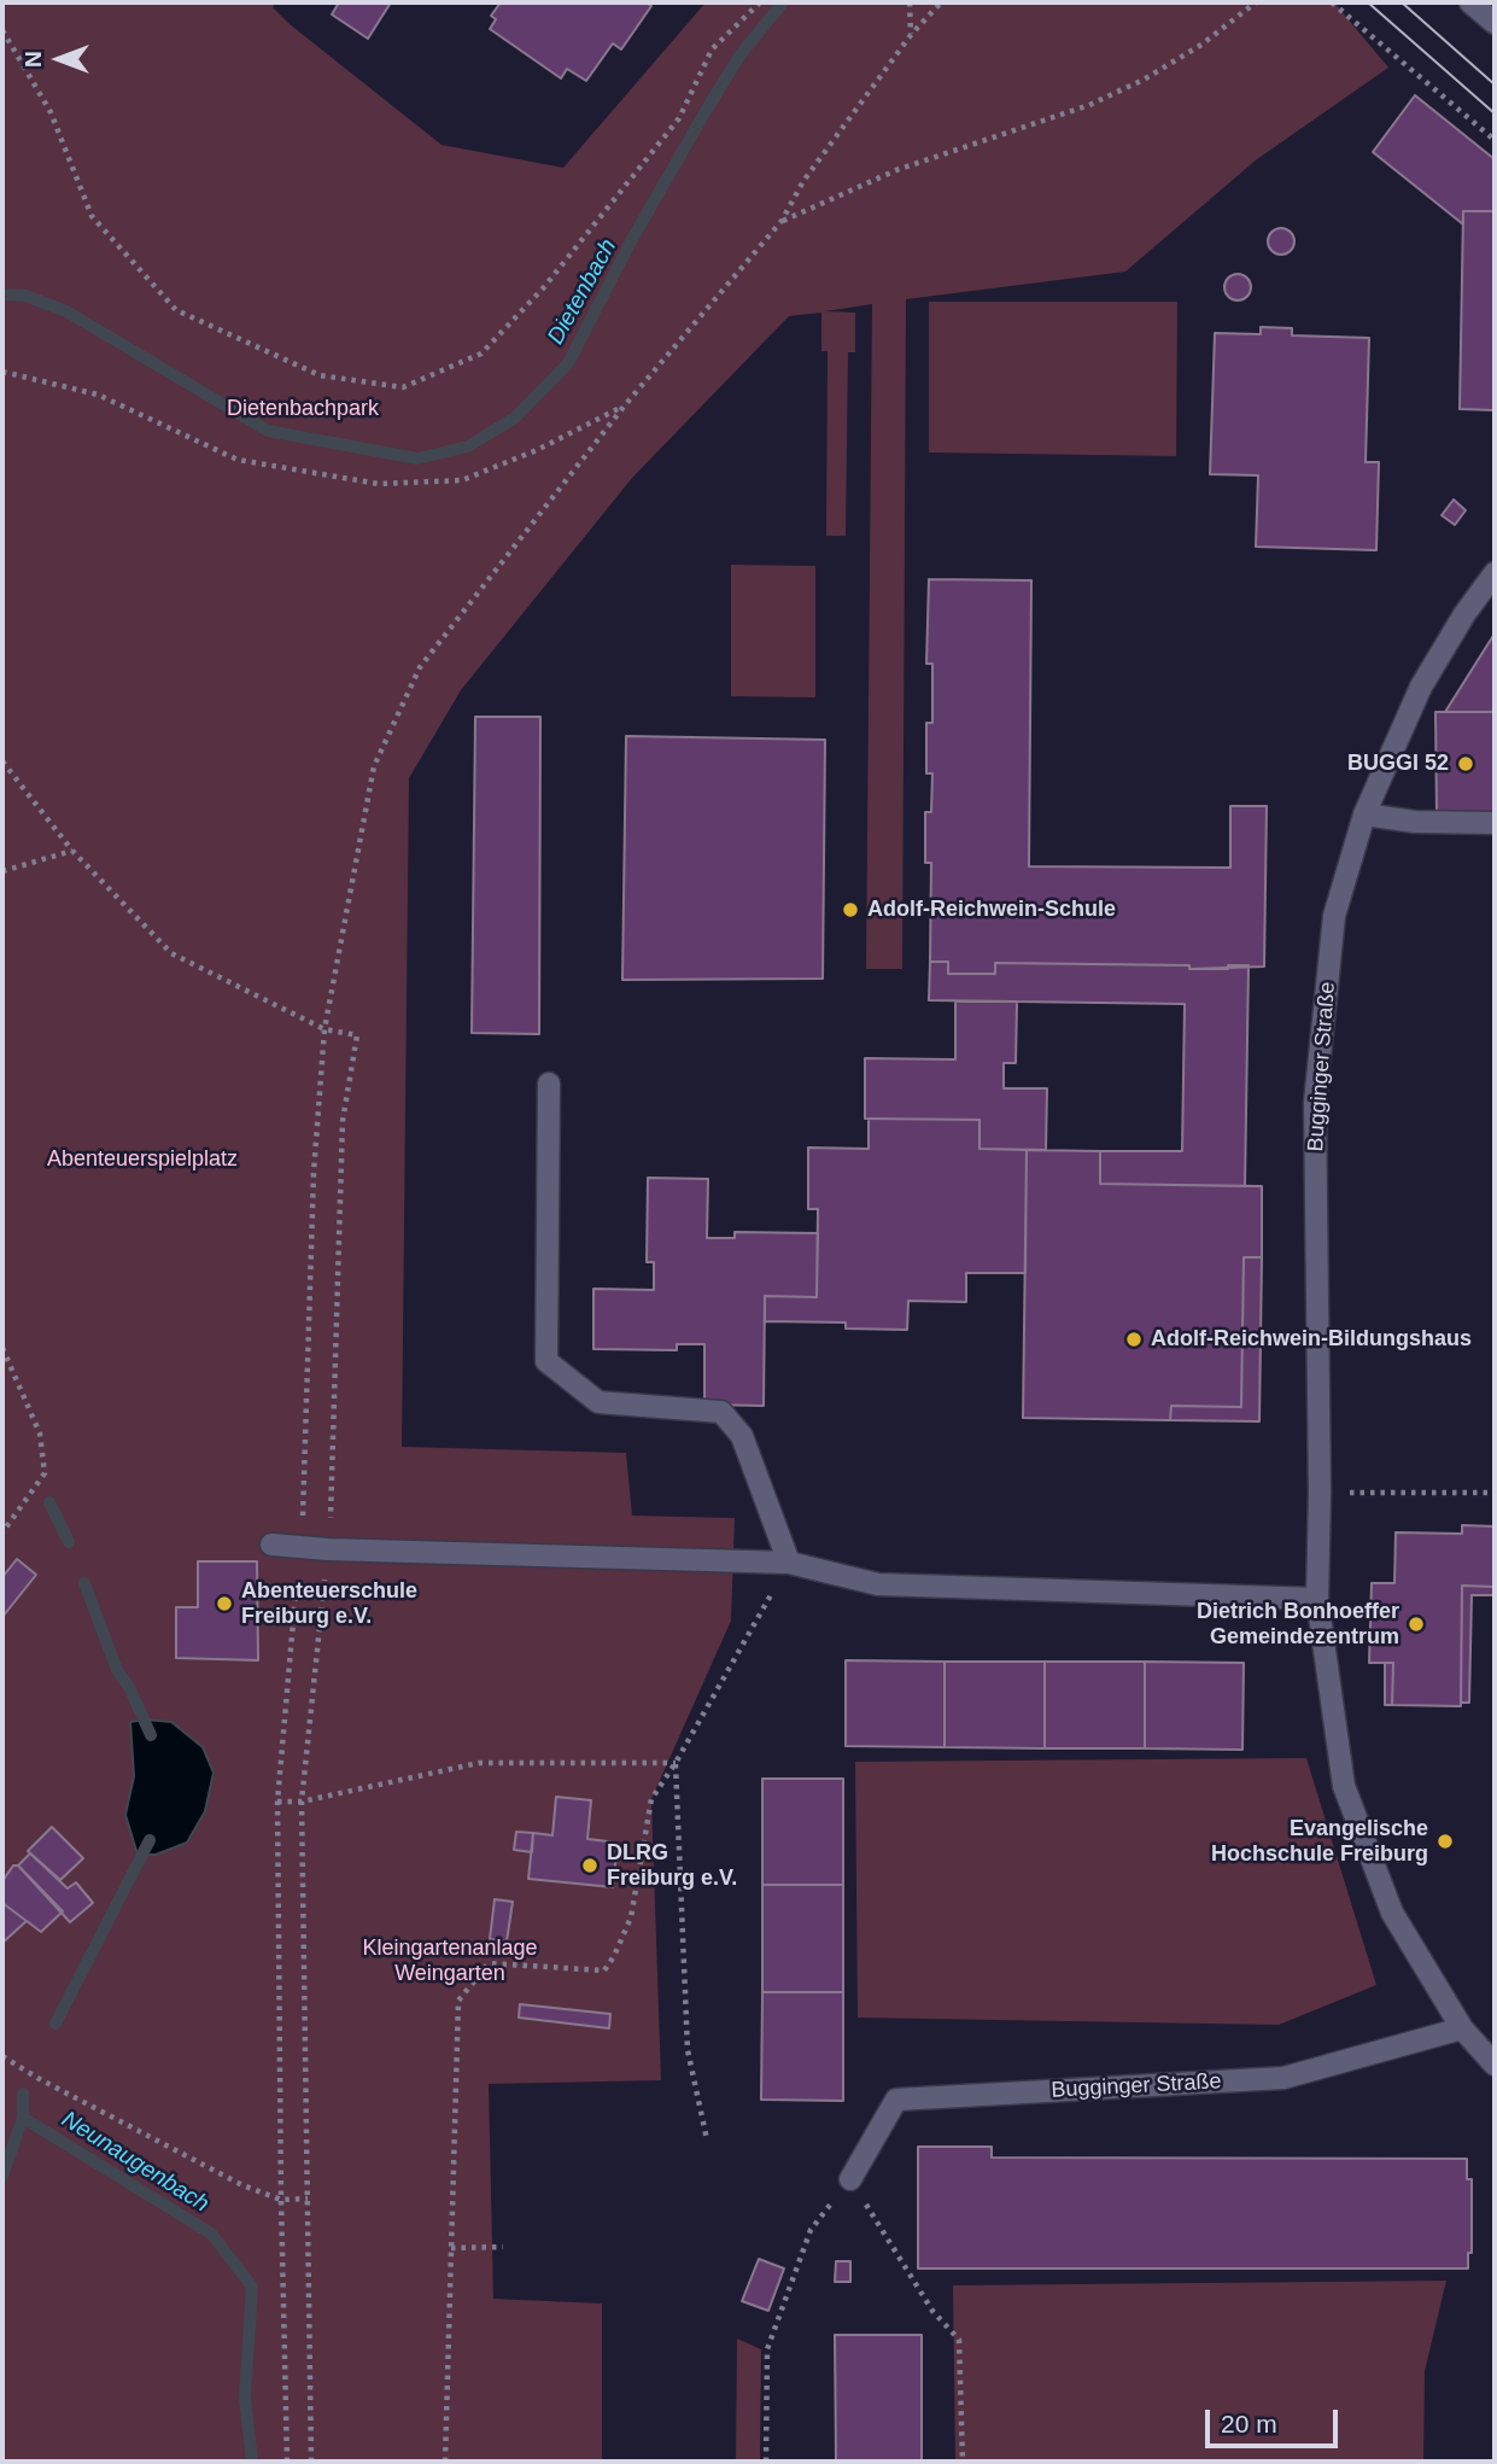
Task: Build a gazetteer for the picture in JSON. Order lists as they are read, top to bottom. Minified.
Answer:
{"streets":{"street":["Bugginger Straße"]},"water":["Dietenbach","Neunaugenbach"],"parks":["Dietenbachpark","Abenteuerspielplatz","Kleingartenanlage Weingarten"],"places":["BUGGI 52","Adolf-Reichwein-Schule","Adolf-Reichwein-Bildungshaus","Abenteuerschule Freiburg e.V.","Dietrich Bonhoeffer Gemeindezentrum","Evangelische Hochschule Freiburg","DLRG Freiburg e.V."],"scale_bar":"20 m","north":"left"}
